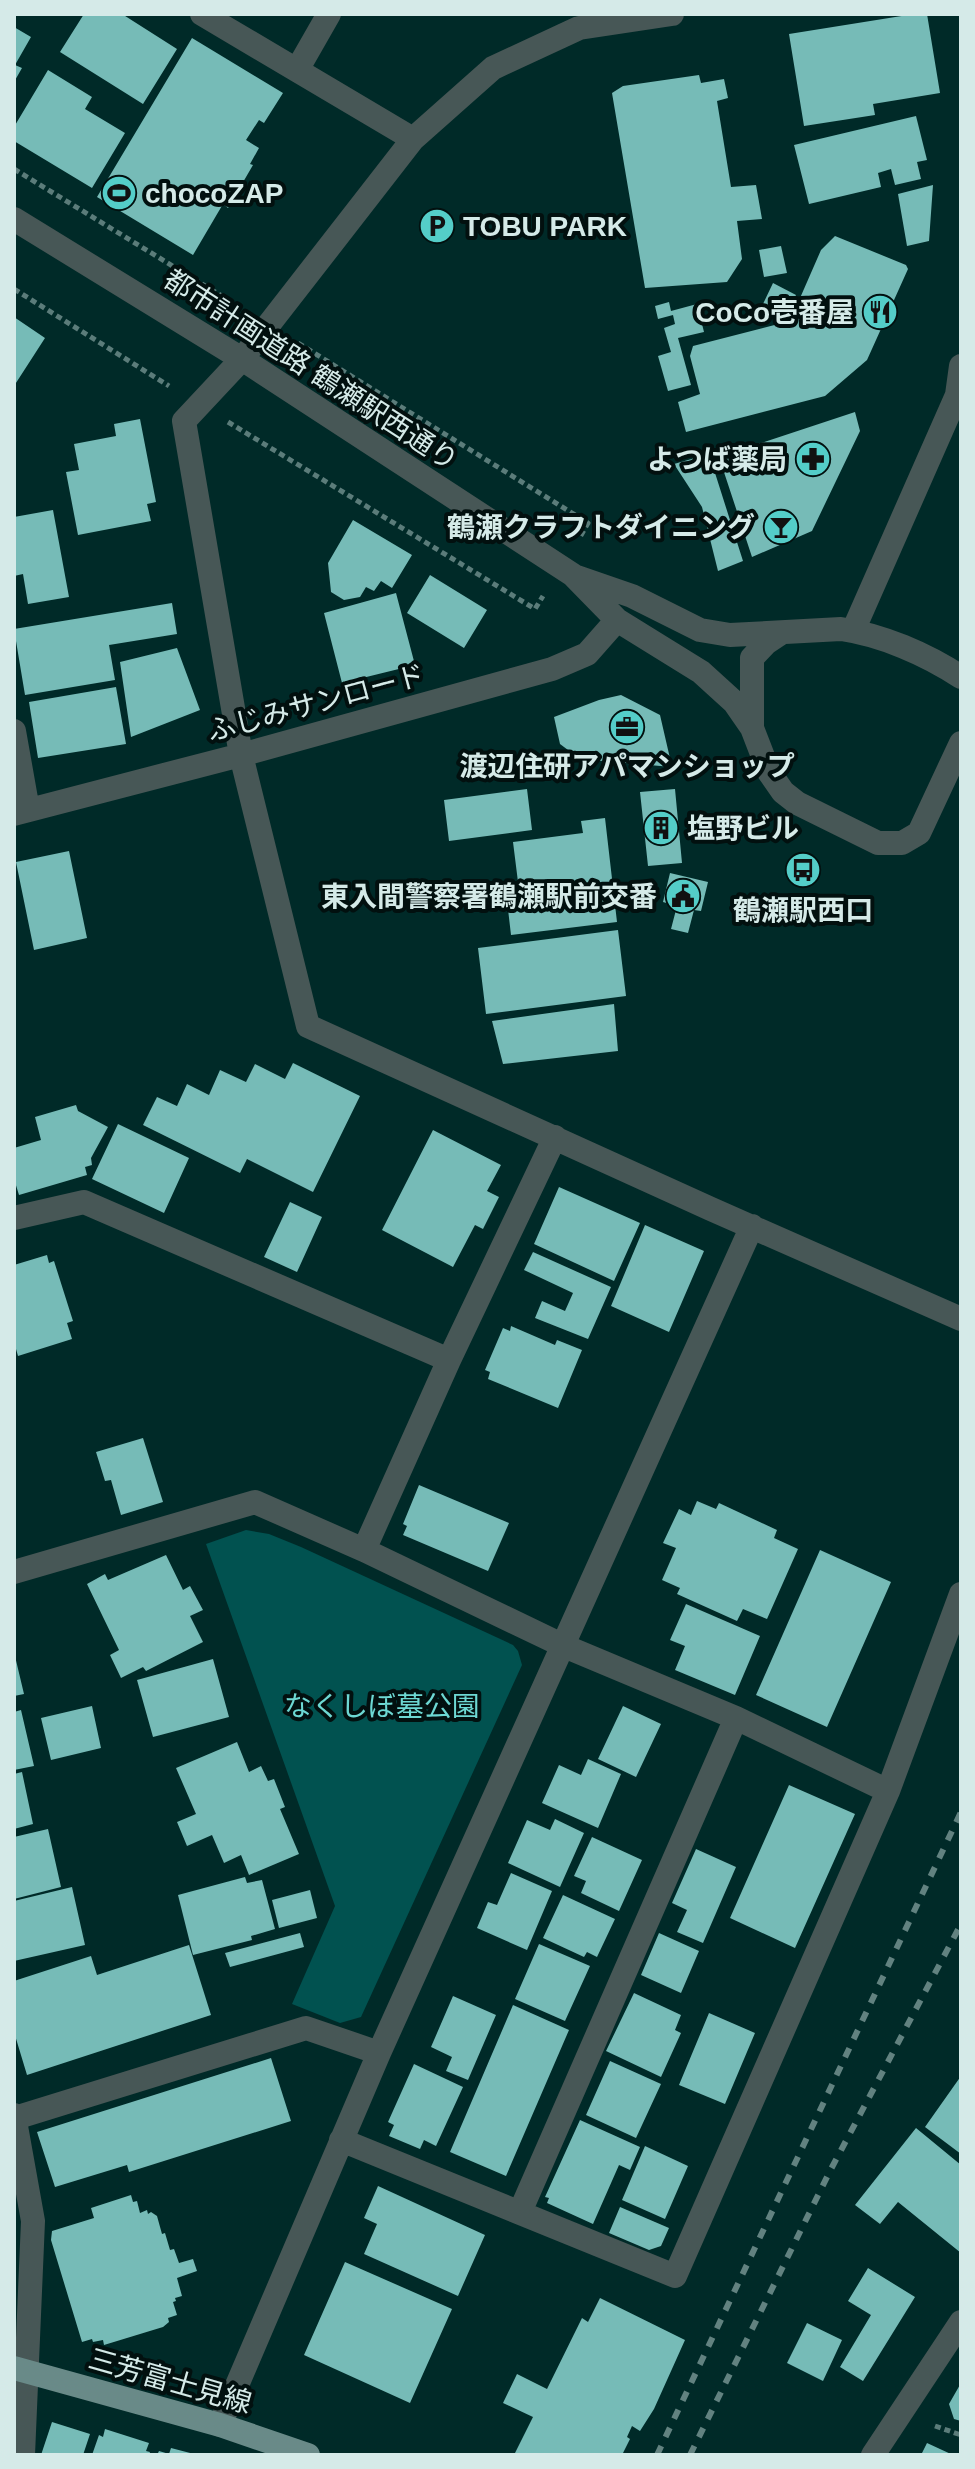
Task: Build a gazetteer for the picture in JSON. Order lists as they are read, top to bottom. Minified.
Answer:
{"streets":{"main road":["三芳富士見線"],"street":["都市計画道路 鶴瀬駅西通り","ふじみサンロード"]},"parks":["なくしぼ墓公園"],"places":{"sports":["chocoZAP"],"parking":["TOBU PARK"],"restaurant":["CoCo壱番屋"],"pharmacy":["よつば薬局"],"bar":["鶴瀬クラフトダイニング"],"office":["渡辺住研アパマンショップ"],"building":["塩野ビル"],"bus stop":["鶴瀬駅西口"],"public building":["東入間警察署鶴瀬駅前交番"]}}
